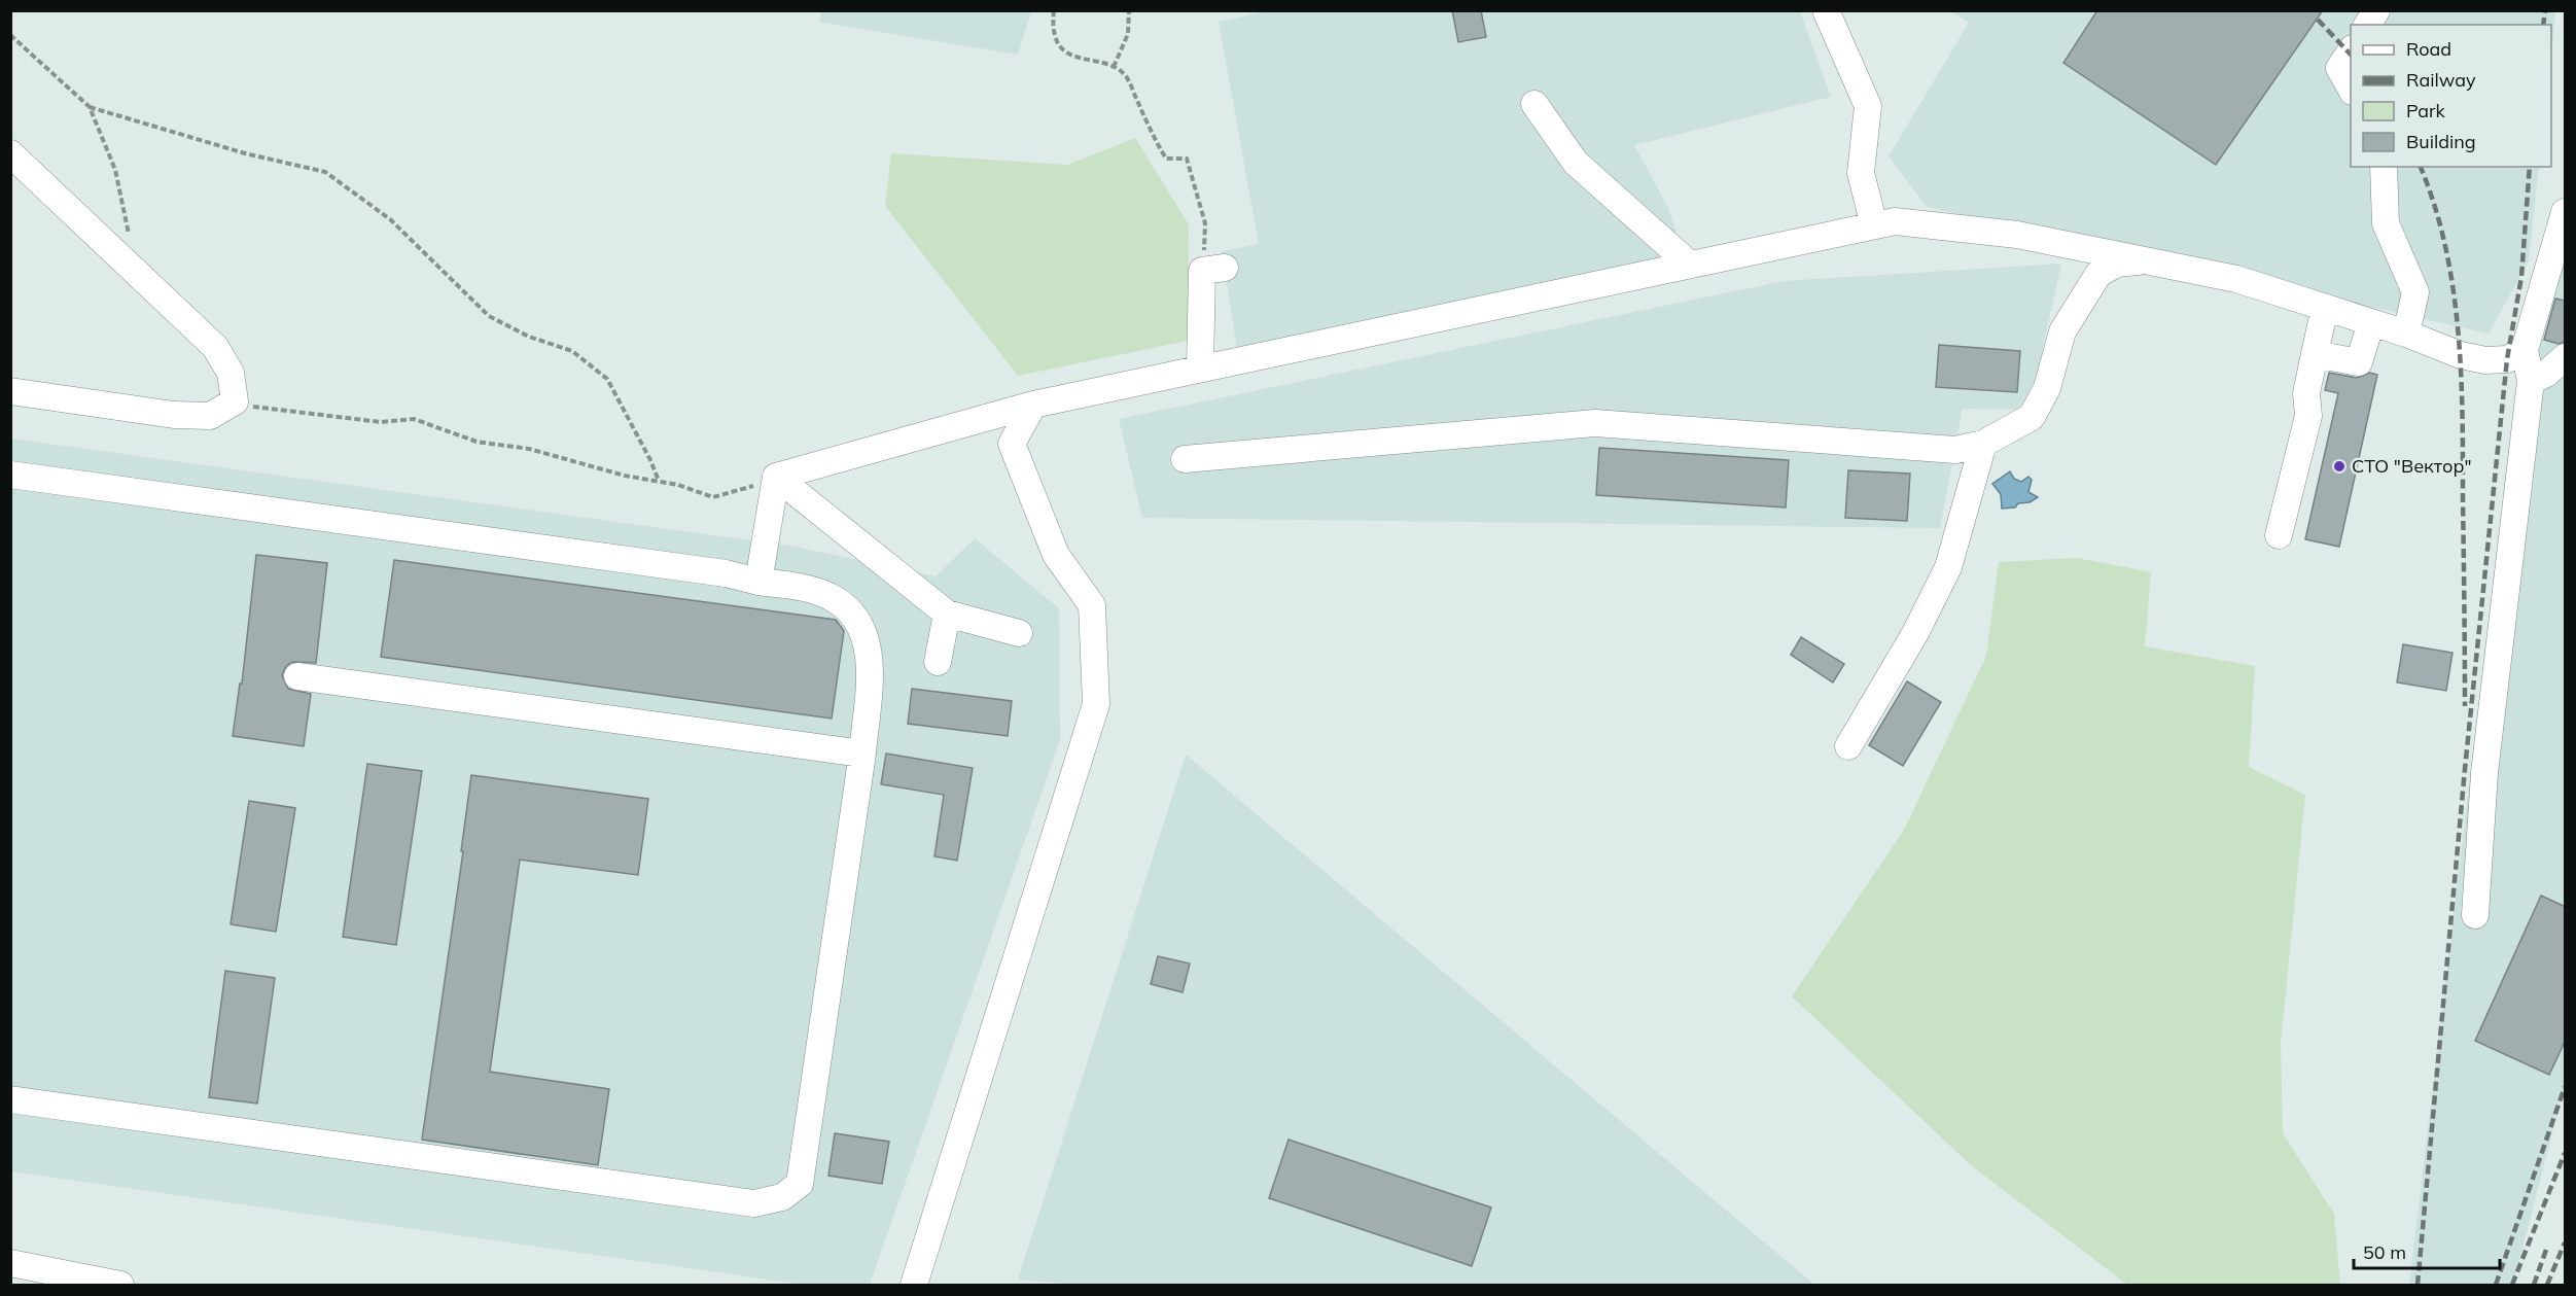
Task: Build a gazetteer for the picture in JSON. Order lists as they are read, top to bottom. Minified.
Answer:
{"places":["СТО \"Вектор\""],"legend":["Road","Railway","Park","Building"],"scale_bar":"50 m"}
